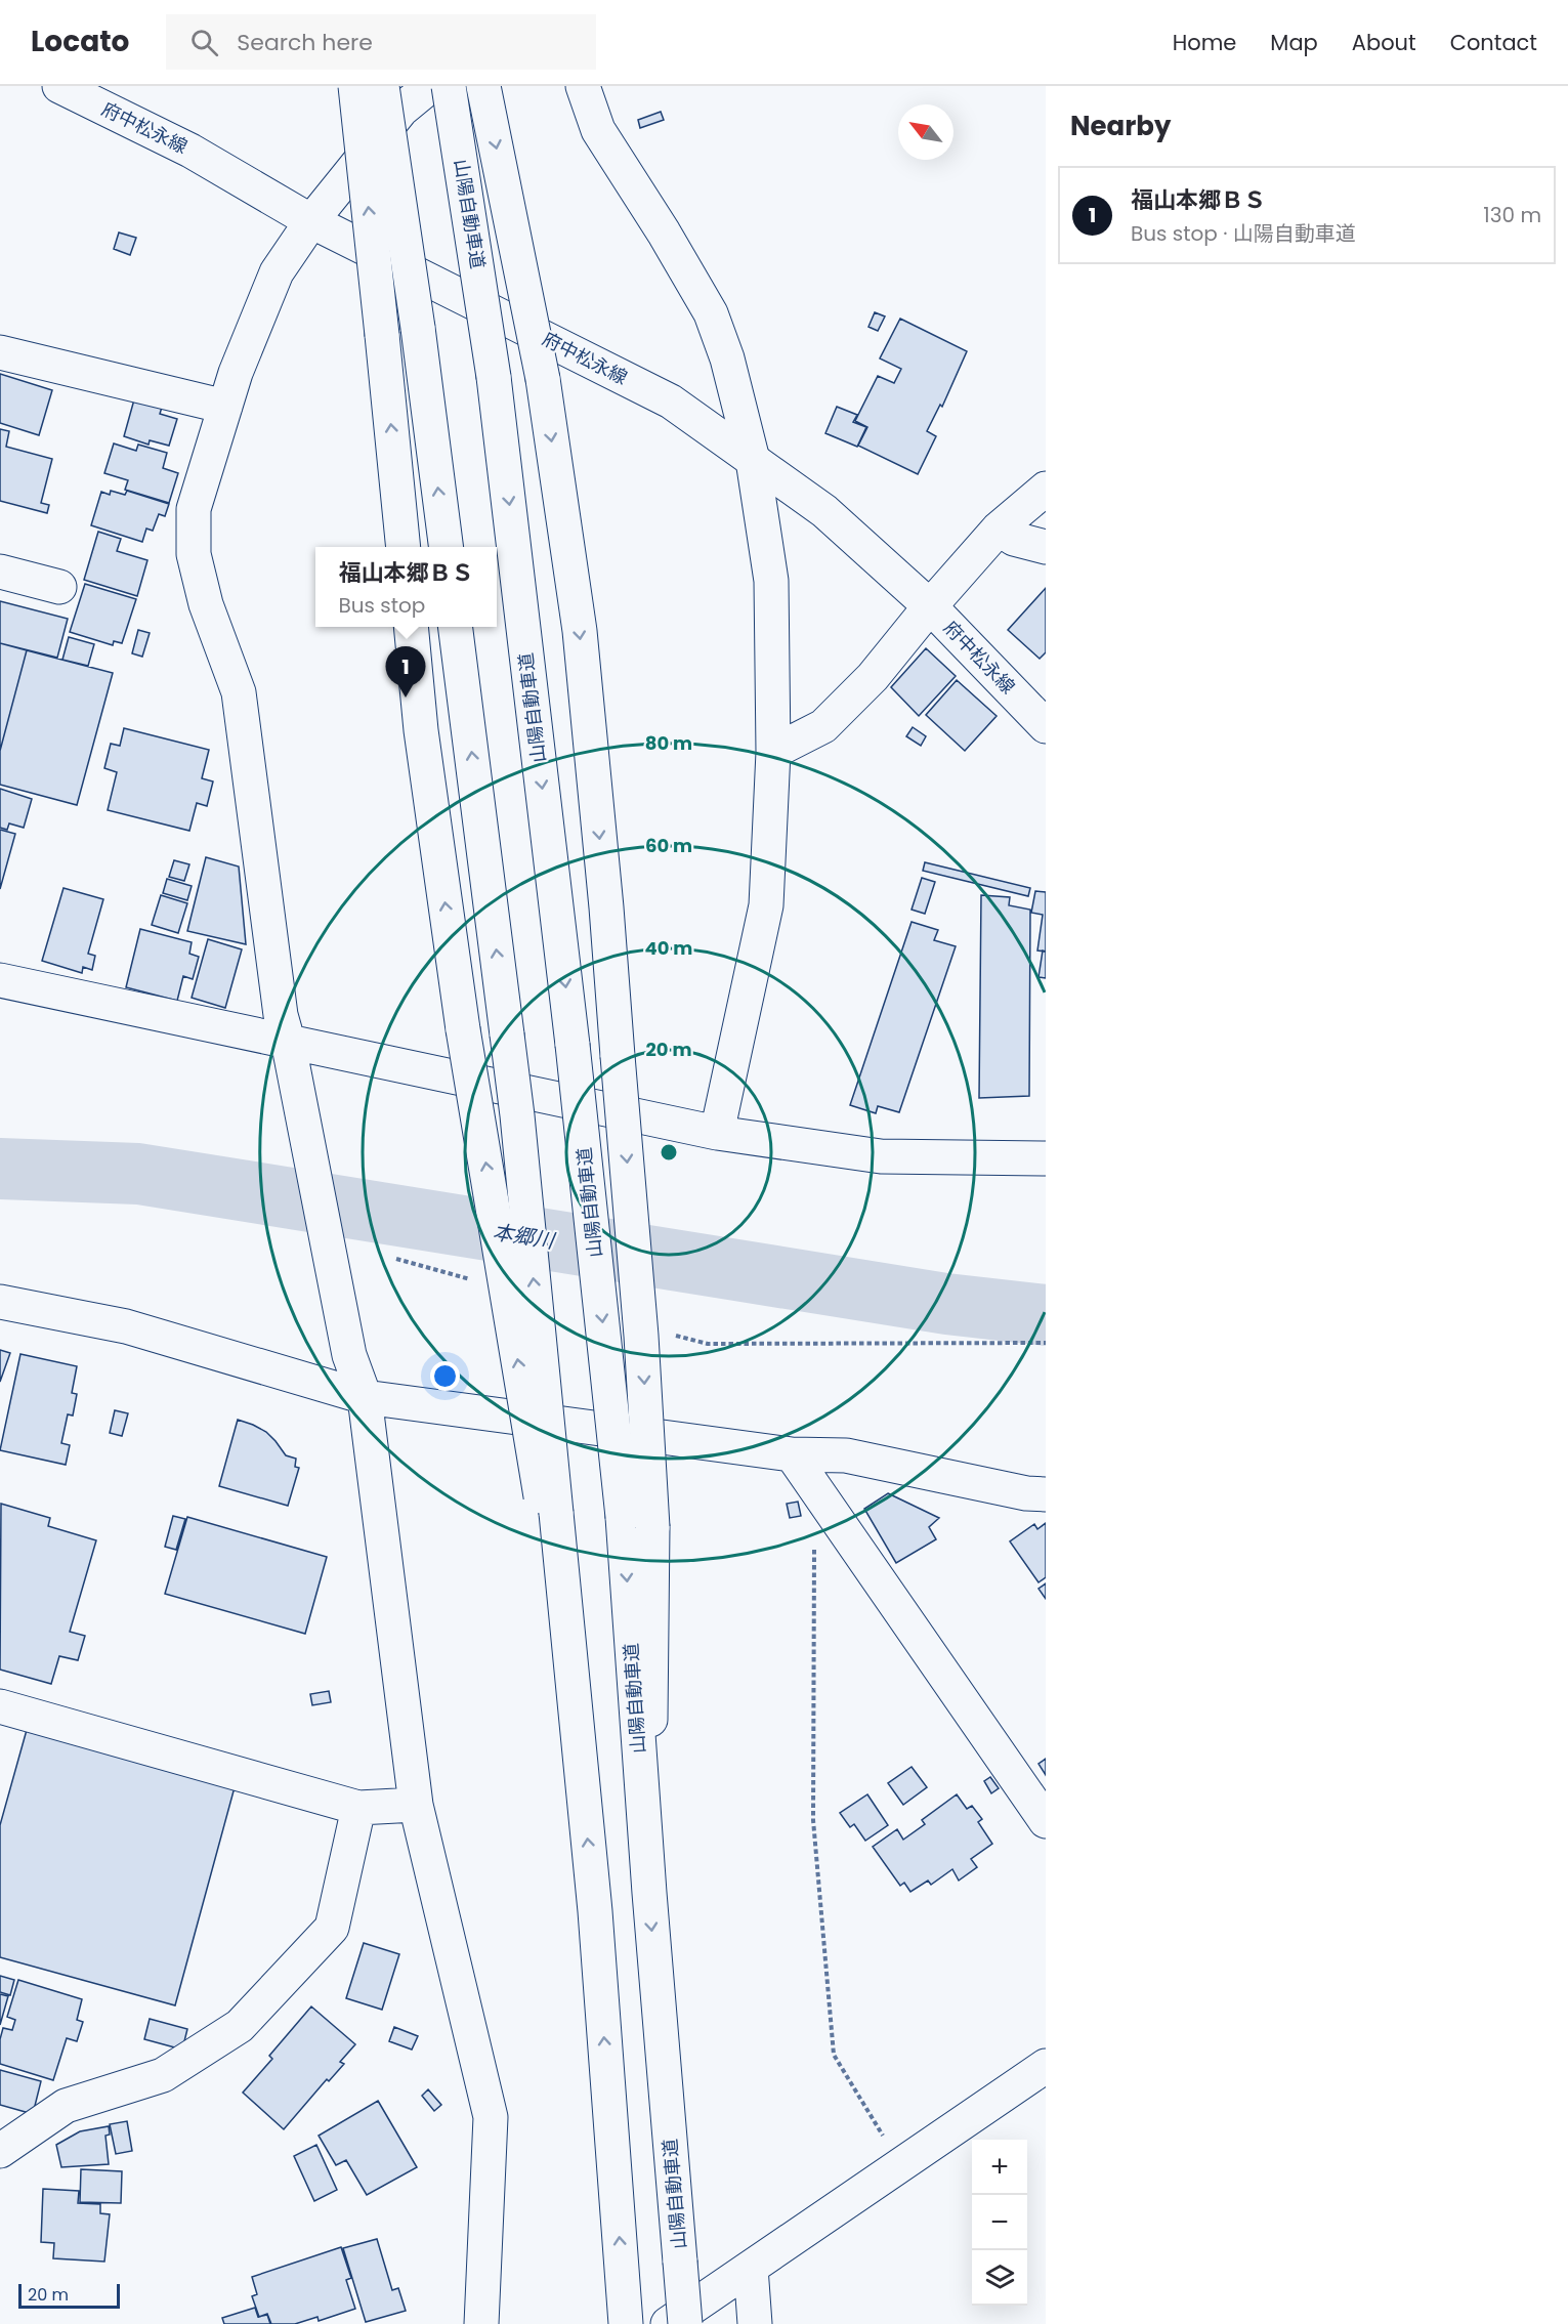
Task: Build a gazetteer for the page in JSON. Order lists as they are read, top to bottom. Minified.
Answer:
{"streets":{"main road":["府中松永線","山陽自動車道"]},"water":["本郷川"],"scale_bar":"20 m","north":"top left","page":{"header":"Locato","search":"Search here","nav":["Home","Map","About","Contact"],"heading":"Nearby","list":[{"mark":"1","name":"福山本郷ＢＳ","note":"Bus stop · 山陽自動車道","value":"130 m"}],"popup":["福山本郷ＢＳ","Bus stop"],"pins":"1","map_buttons":["+","−"],"scale":"20 m"},"rings":["80 m","60 m","40 m","20 m"]}
